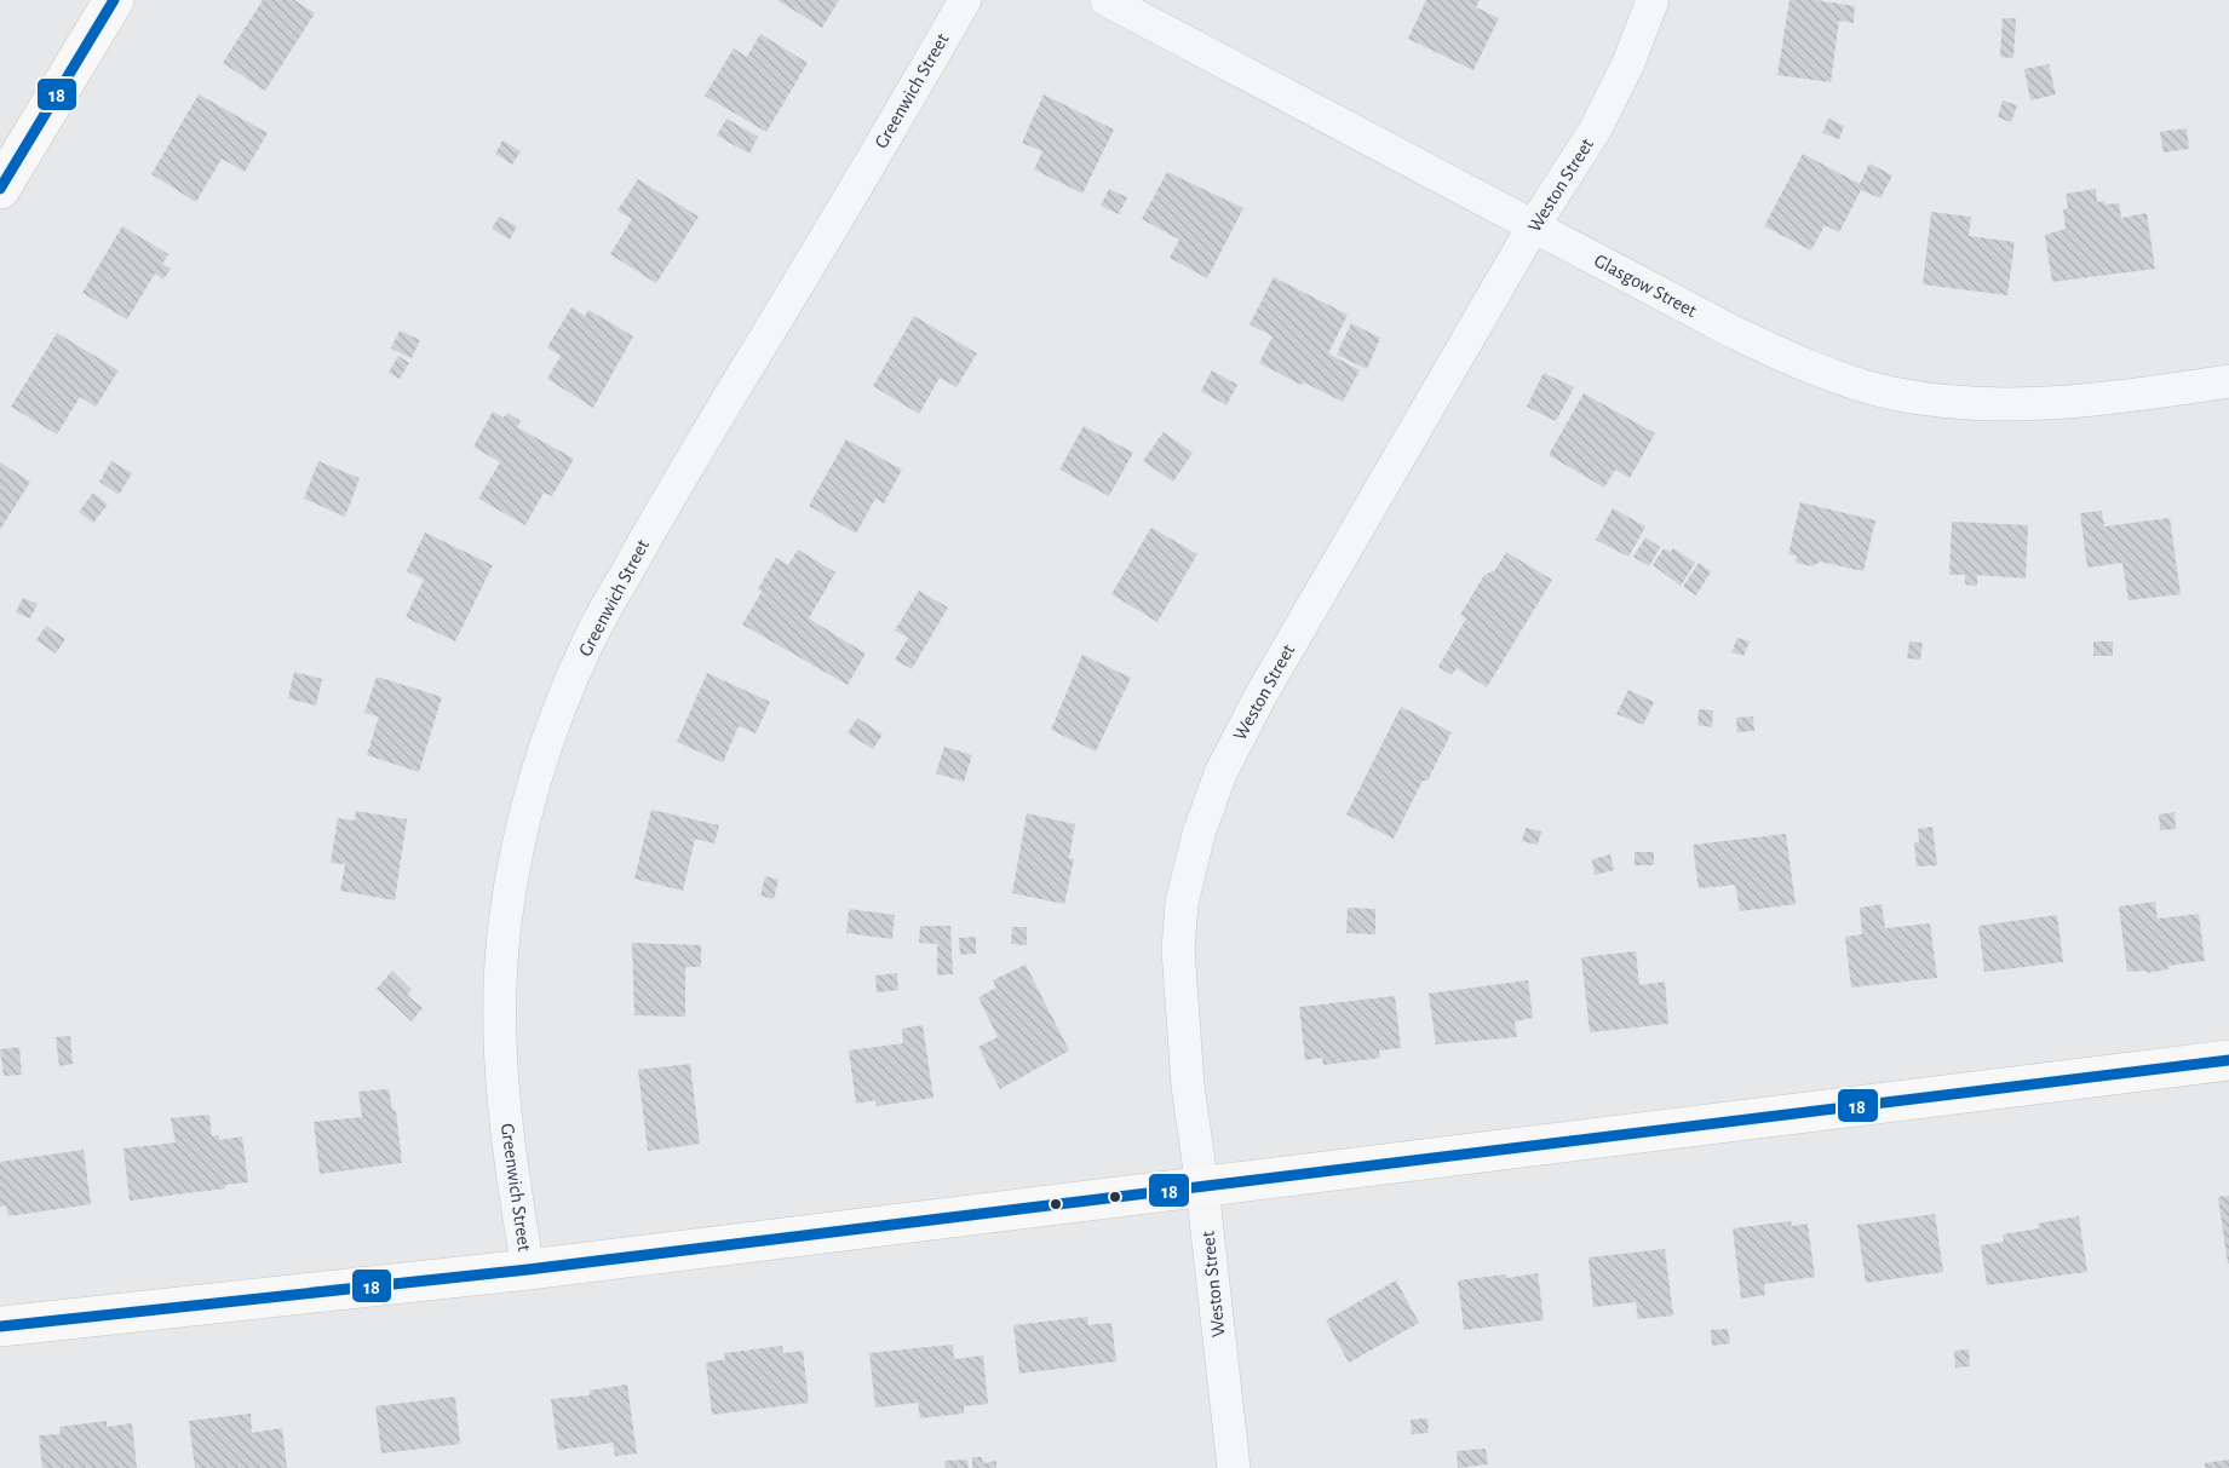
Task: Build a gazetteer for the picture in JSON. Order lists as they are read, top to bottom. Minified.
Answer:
{"streets":{"street":["Greenwich Street","Weston Street","Glasgow Street"]},"crossings":[["Weston Street","Glasgow Street"]],"lines":["transit line 18"]}
